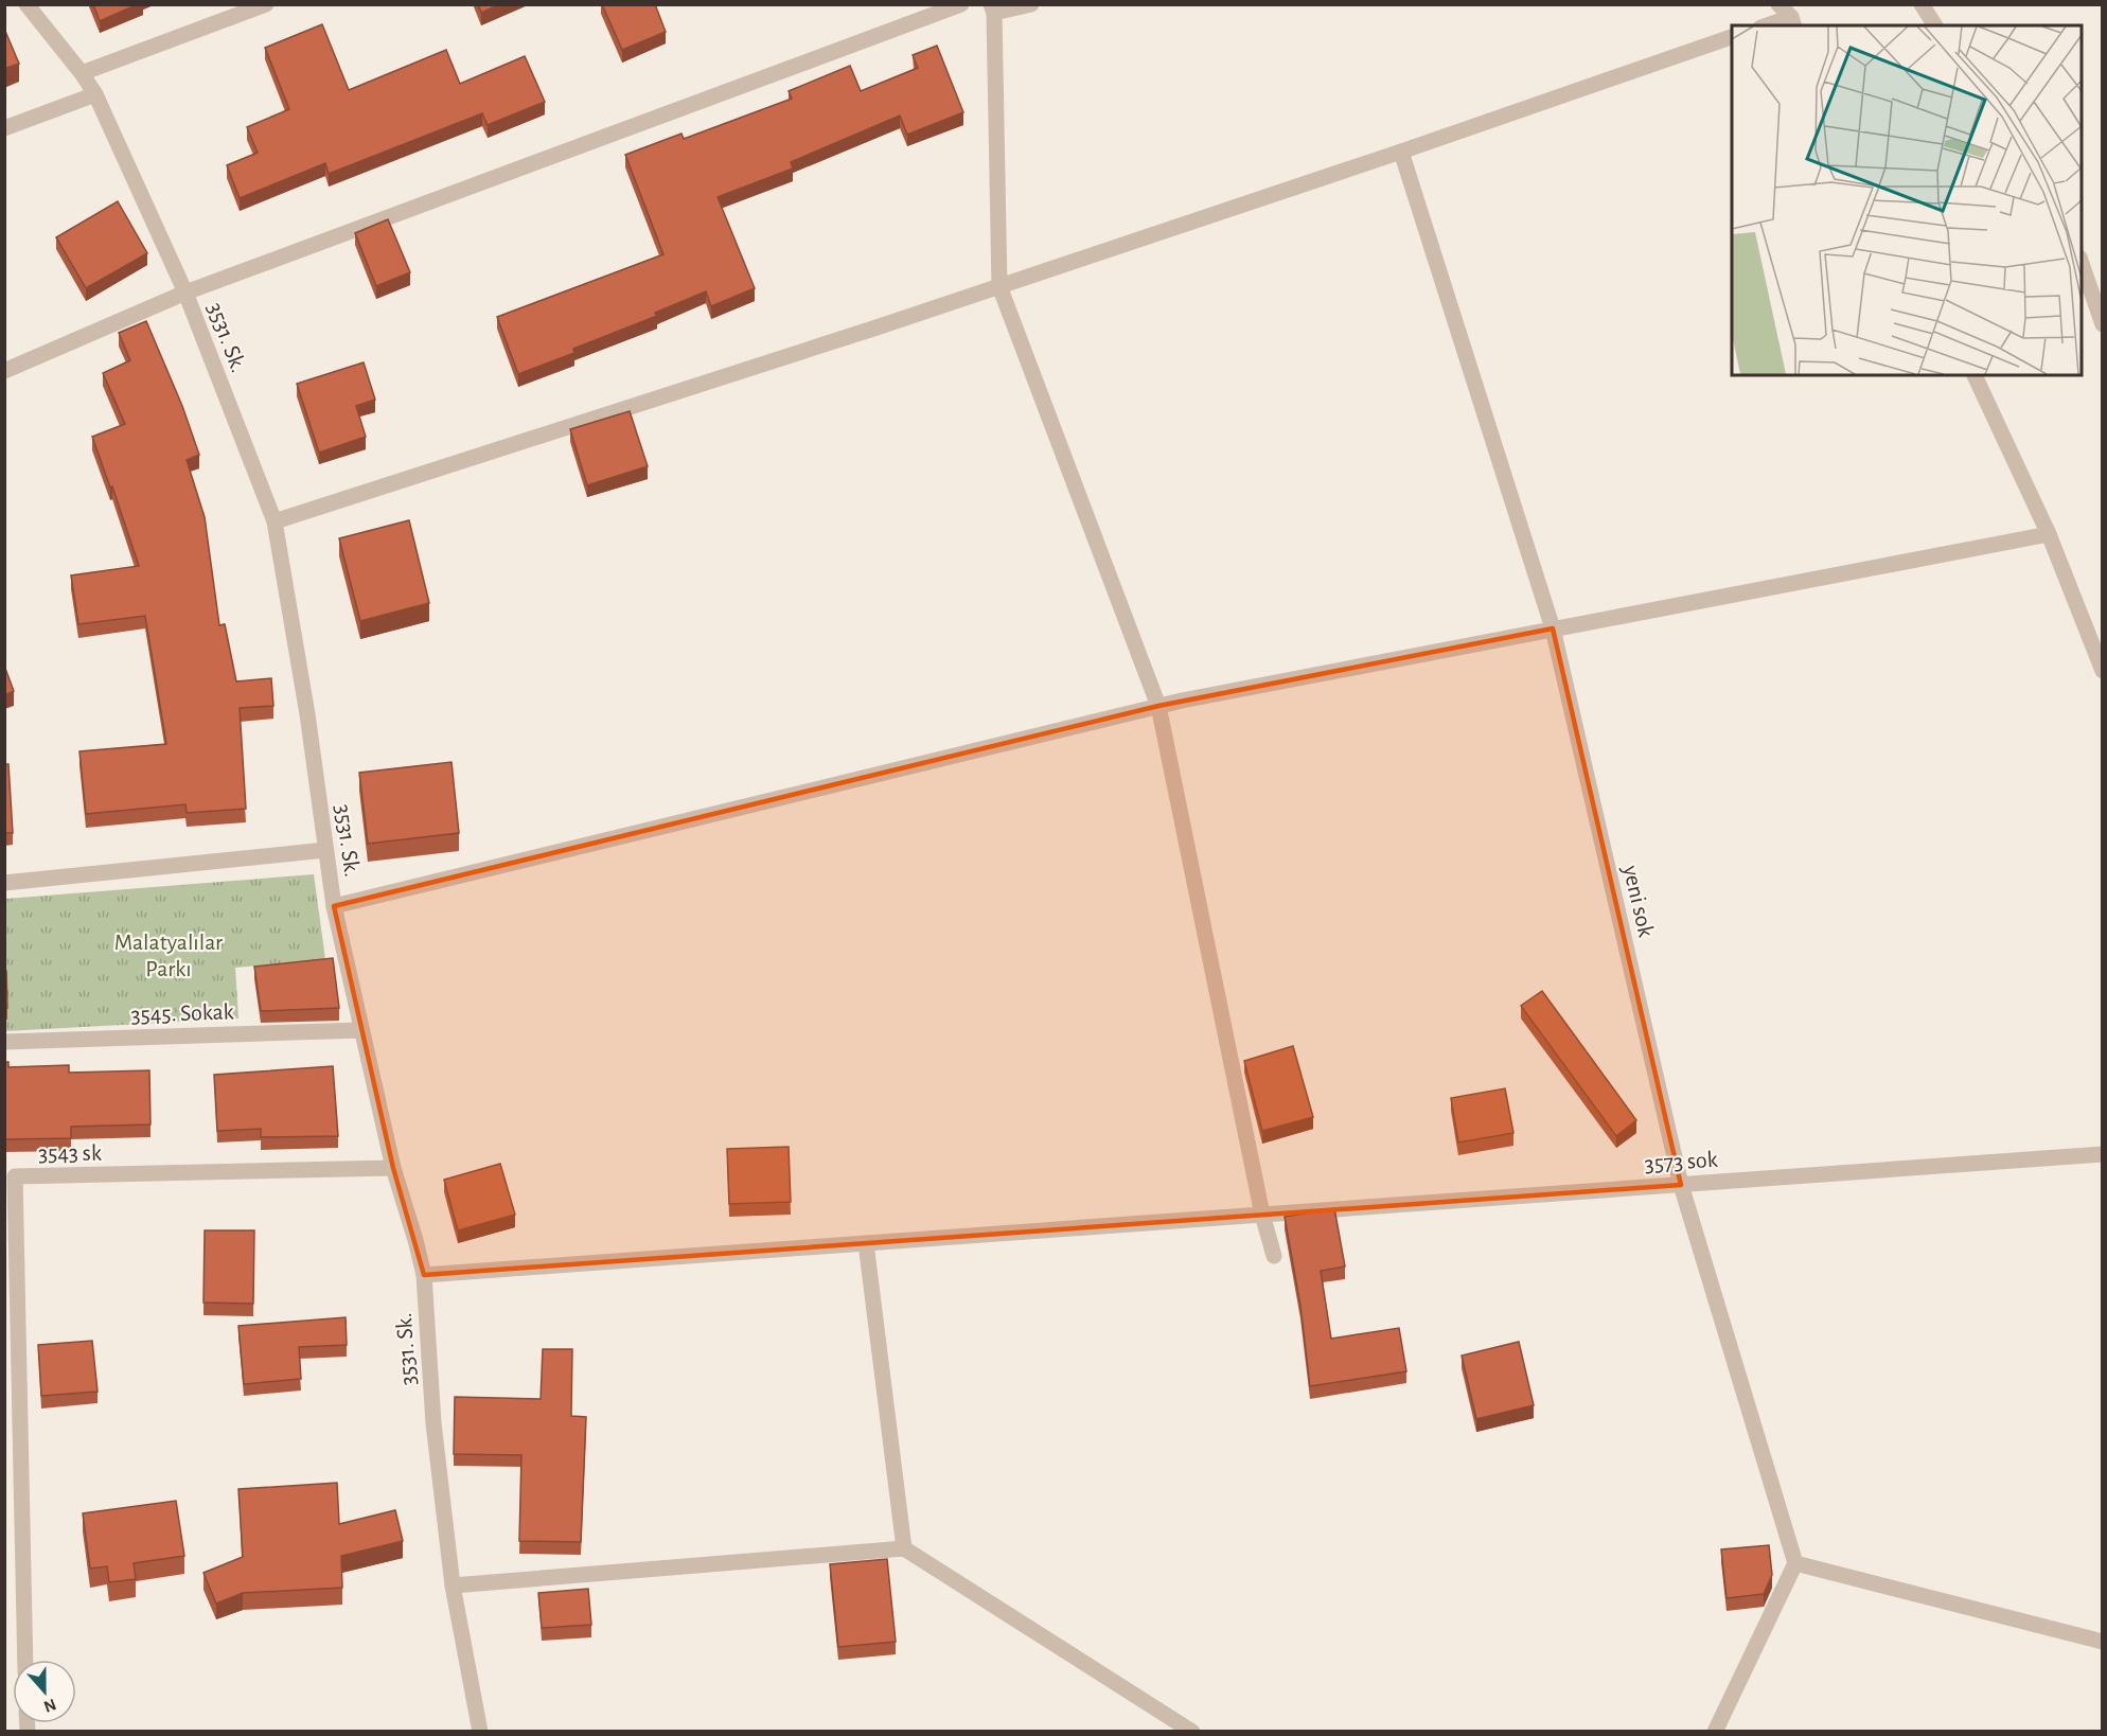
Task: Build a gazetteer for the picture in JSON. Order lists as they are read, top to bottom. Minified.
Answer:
{"streets":{"street":["3531. Sk.","yeni sok","3545. Sokak","3543 sk","3573 sok"]},"crossings":[["3531. Sk.","3545. Sokak"],["3531. Sk.","3543 sk"],["3531. Sk.","3573 sok"],["yeni sok","3573 sok"]],"parks":["Malatyalılar Parkı"],"north":"bottom"}
